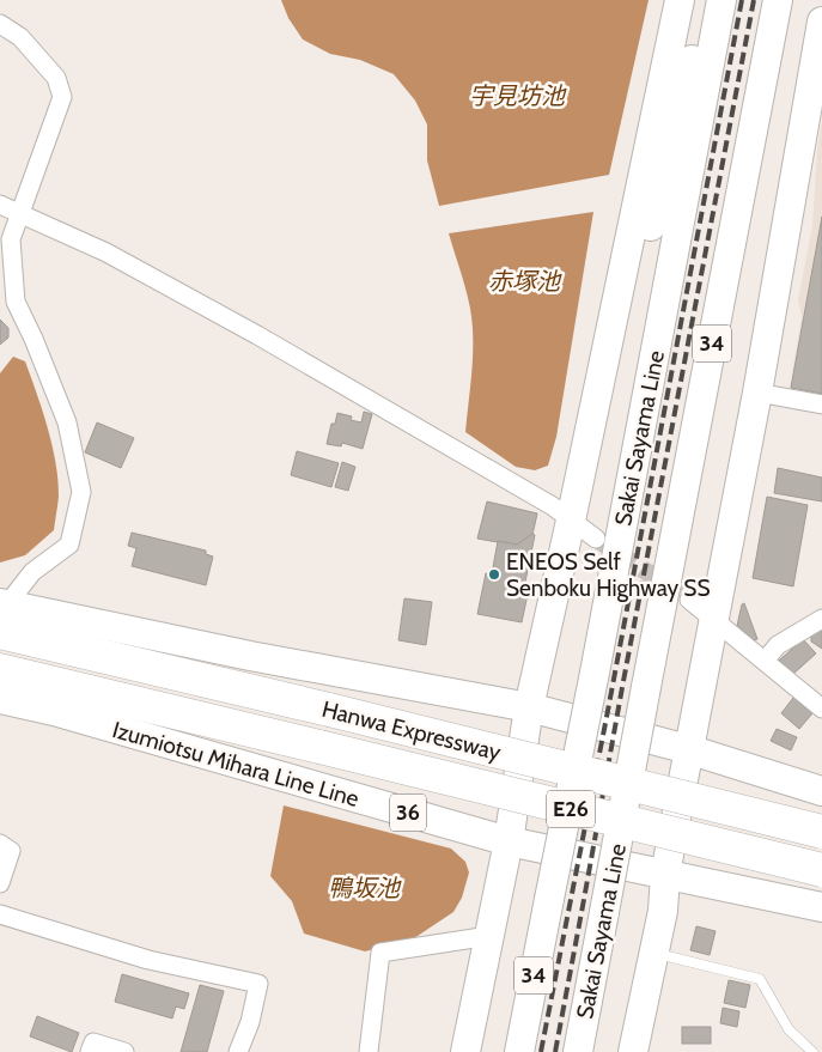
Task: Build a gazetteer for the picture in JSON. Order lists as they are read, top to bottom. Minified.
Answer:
{"streets":{"highway":["Hanwa Expressway","E26"],"main road":["34","Sakai Sayama Line","Izumiotsu Mihara Line Line","36"]},"water":["宇見坊池","赤塚池","鴨坂池"],"places":["ENEOS Self Senboku Highway SS"]}
